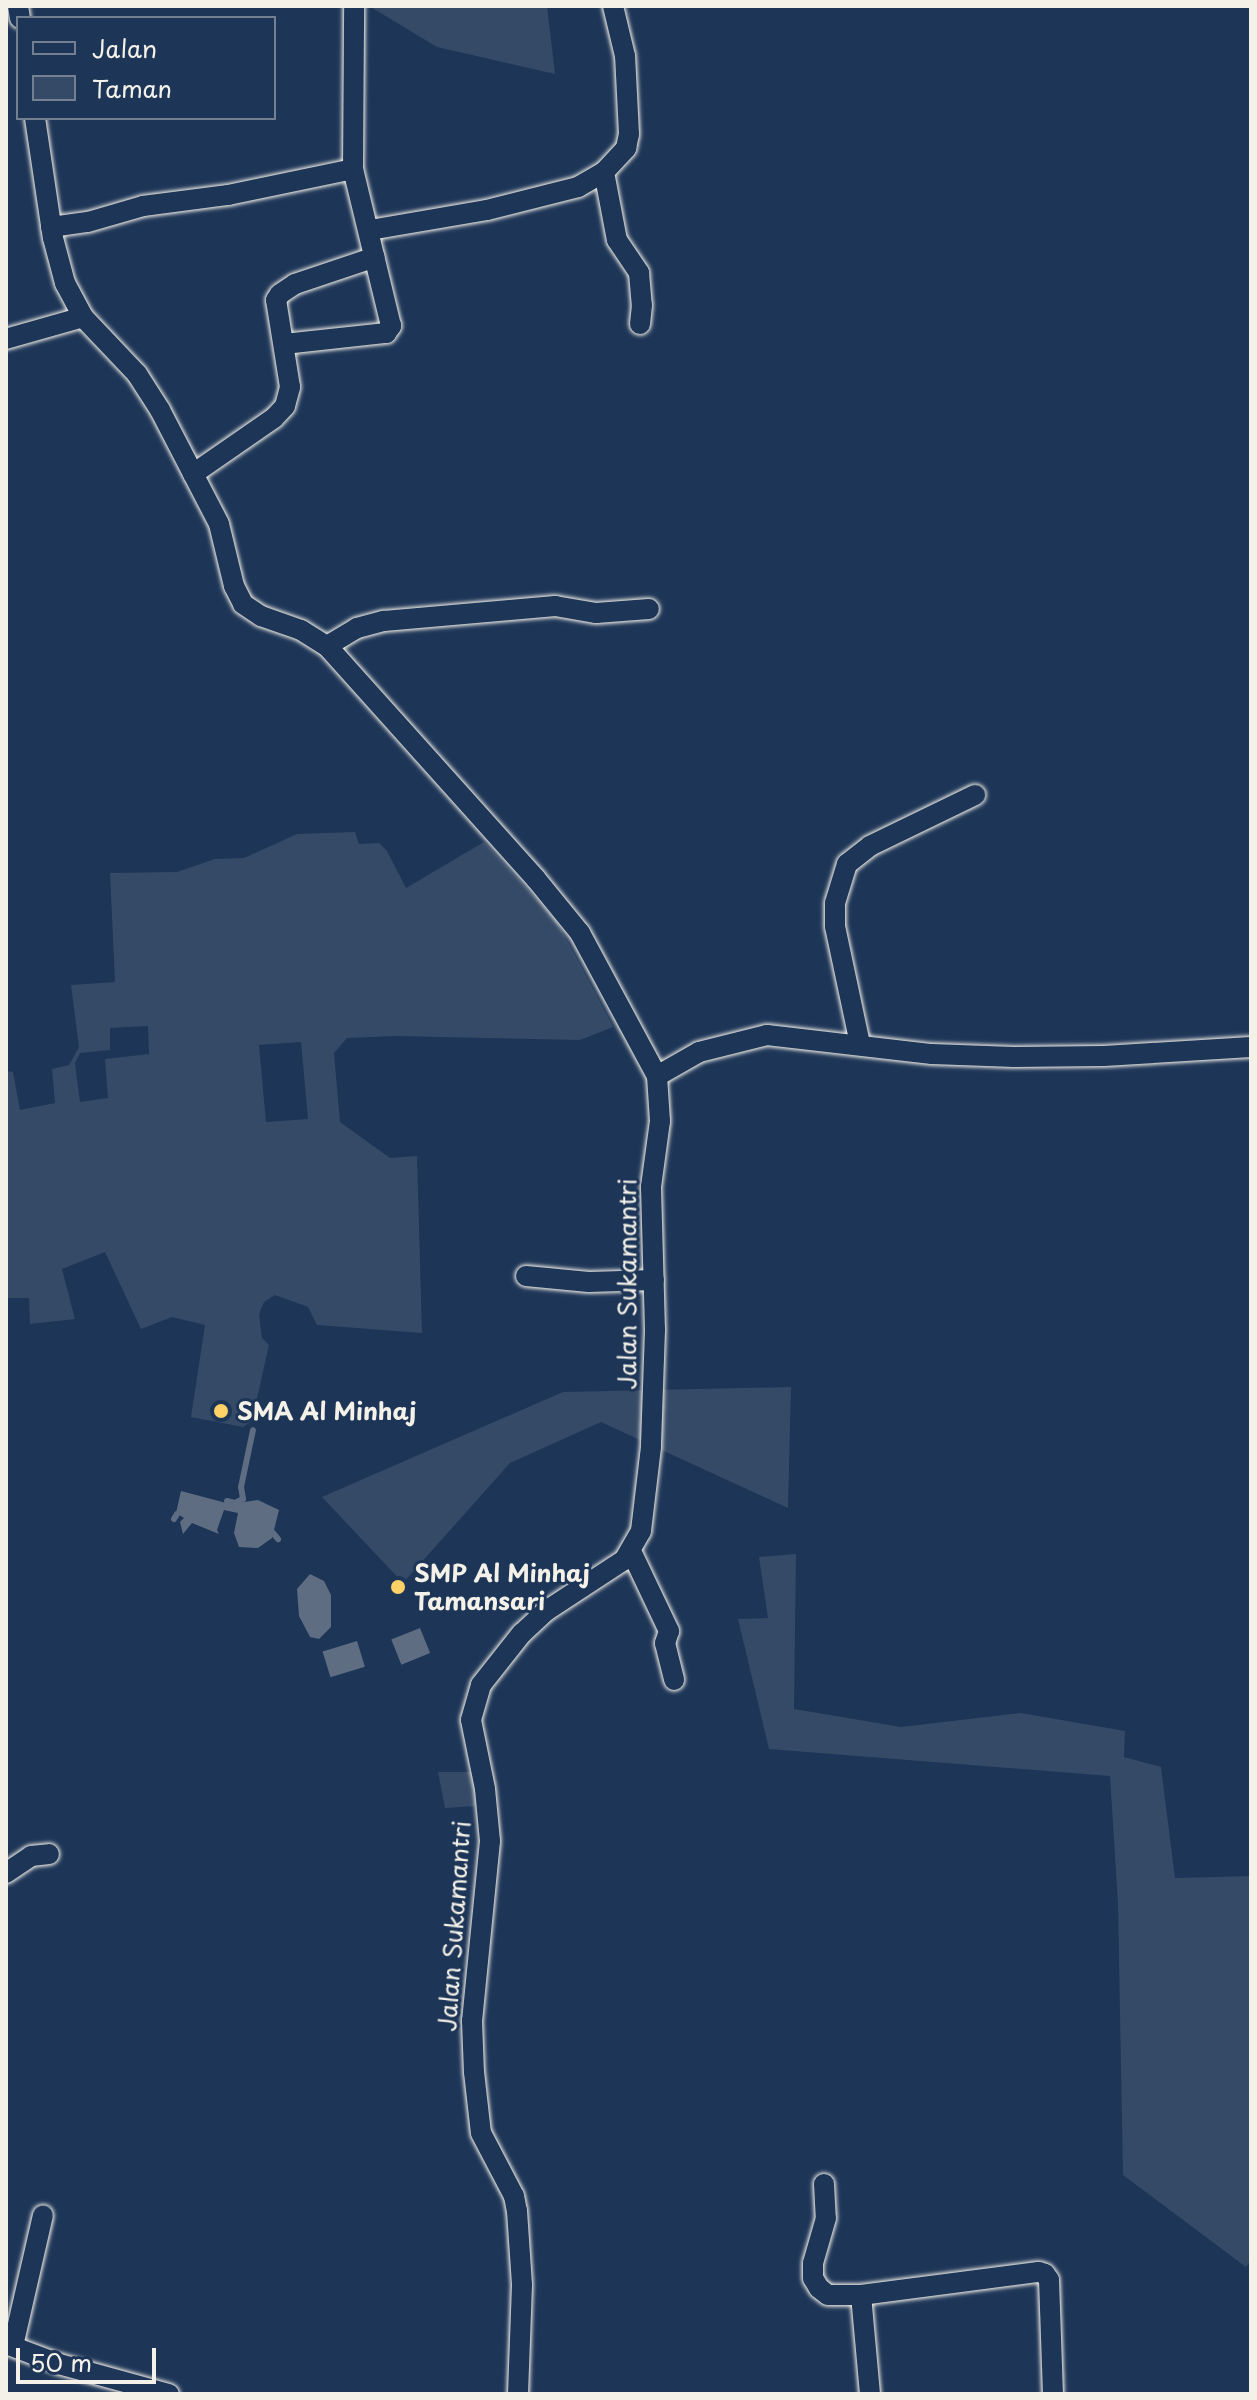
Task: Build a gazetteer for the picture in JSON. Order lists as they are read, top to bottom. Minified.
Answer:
{"streets":{"street":["Jalan Sukamantri"]},"places":["SMA Al Minhaj","SMP Al Minhaj Tamansari"],"legend":["Jalan","Taman"],"scale_bar":"50 m"}
